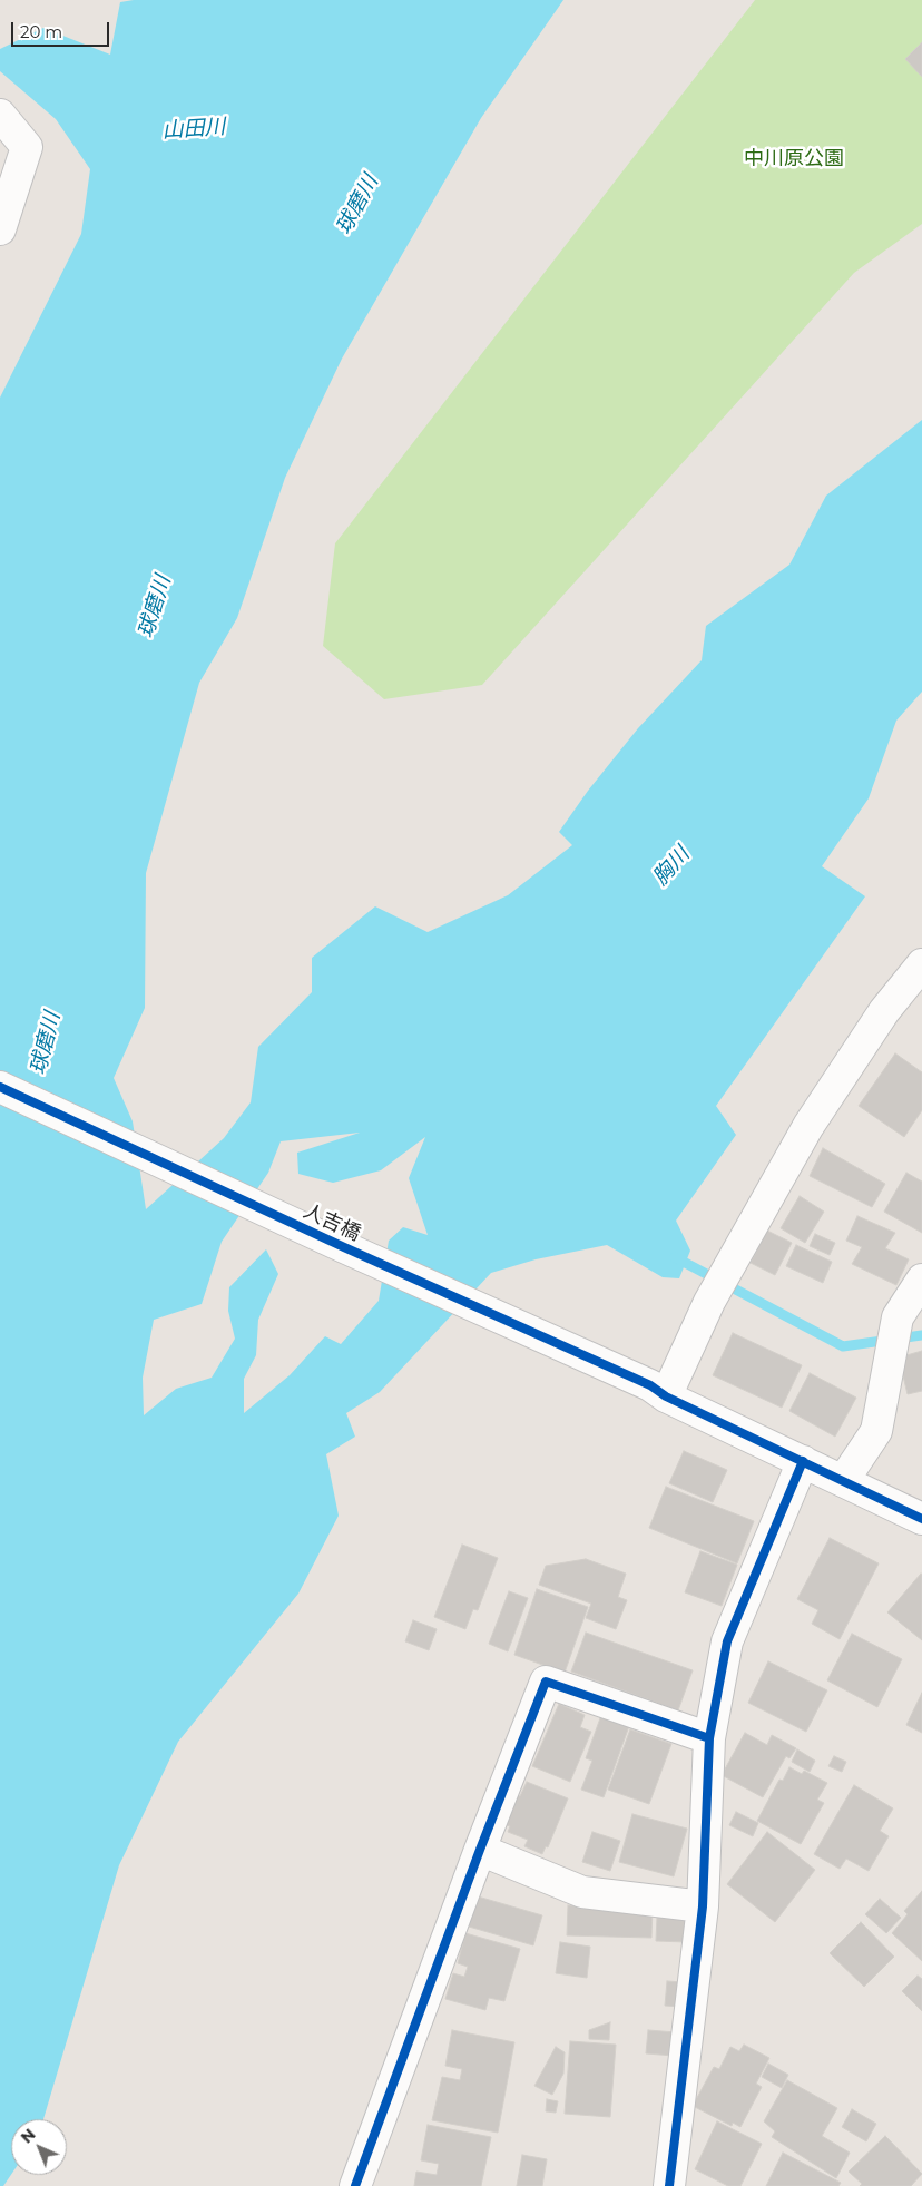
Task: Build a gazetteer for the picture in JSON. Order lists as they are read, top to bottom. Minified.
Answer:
{"streets":{"street":["人吉橋"]},"water":["山田川","球磨川","胸川"],"parks":["中川原公園"],"scale_bar":"20 m","north":"top left"}
